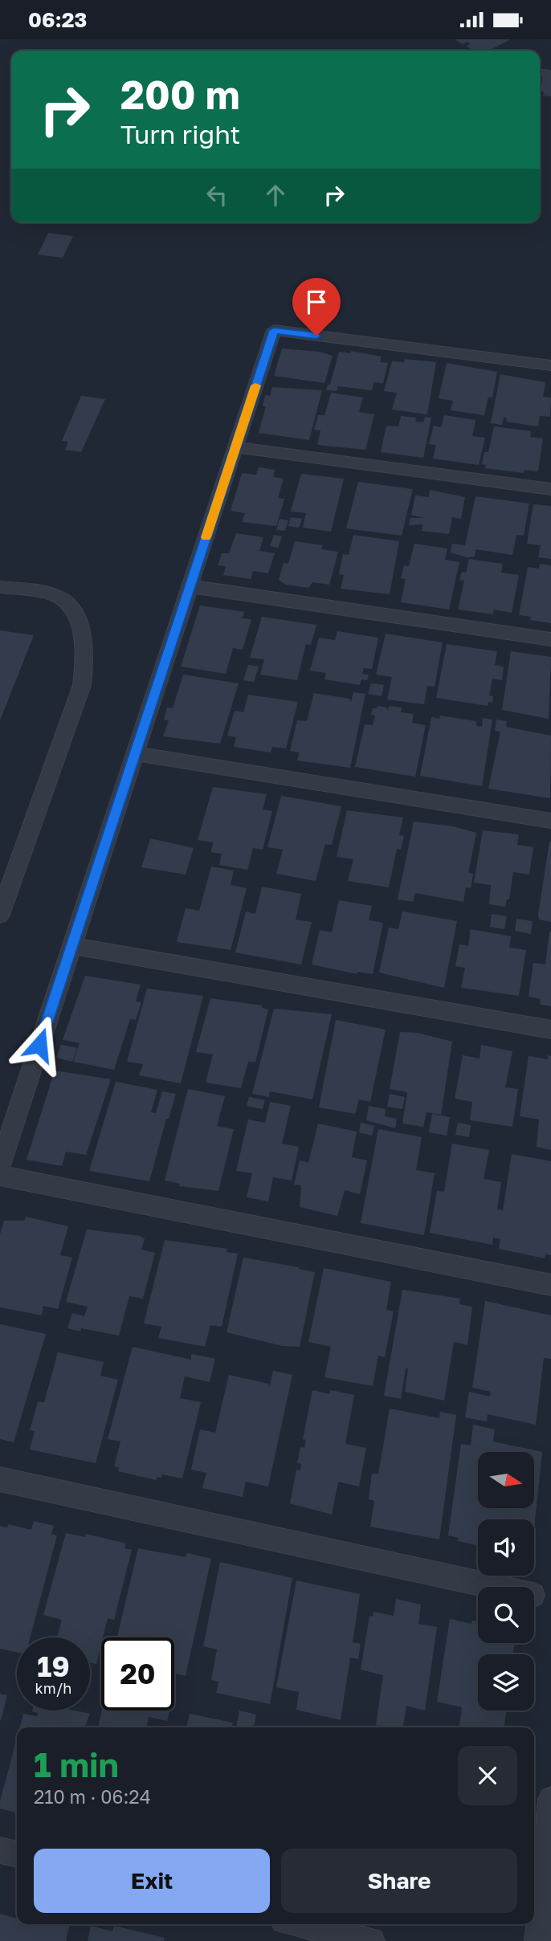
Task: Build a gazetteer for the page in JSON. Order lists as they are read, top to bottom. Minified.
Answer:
{"north":"right","page":{"status":"06:23","turn":["200 m","Turn right"],"speed":"19 km/h","limit":"20","heading":["1 min","210 m · 06:24"],"buttons":["Exit","Share"]}}
